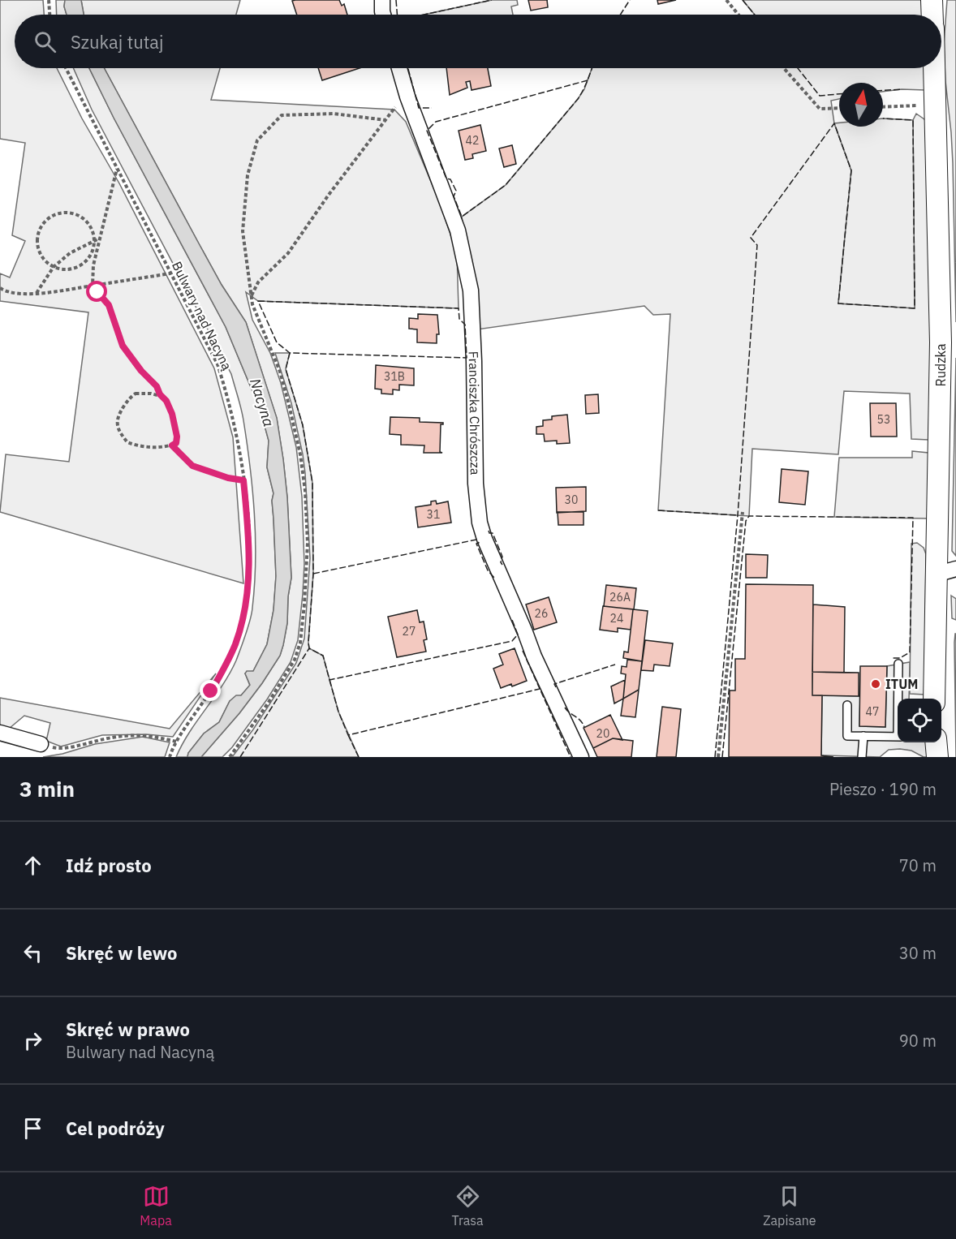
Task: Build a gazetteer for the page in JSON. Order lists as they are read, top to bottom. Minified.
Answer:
{"streets":{"main road":["Rudzka"],"street":["Franciszka Chrószcza"],"path":["Bulwary nad Nacyną"]},"water":["Nacyna"],"places":["ITUM"],"house_numbers":["42","31B","53","30","31","26A","26","24","27","47","20"],"north":"top","page":{"search":"Szukaj tutaj","heading":["3 min","Pieszo · 190 m"],"list":[["Idź prosto","70 m"],["Skręć w lewo","30 m"],["Skręć w prawo","Bulwary nad Nacyną","90 m"],"Cel podróży"],"nav":["Mapa","Trasa","Zapisane"]}}
